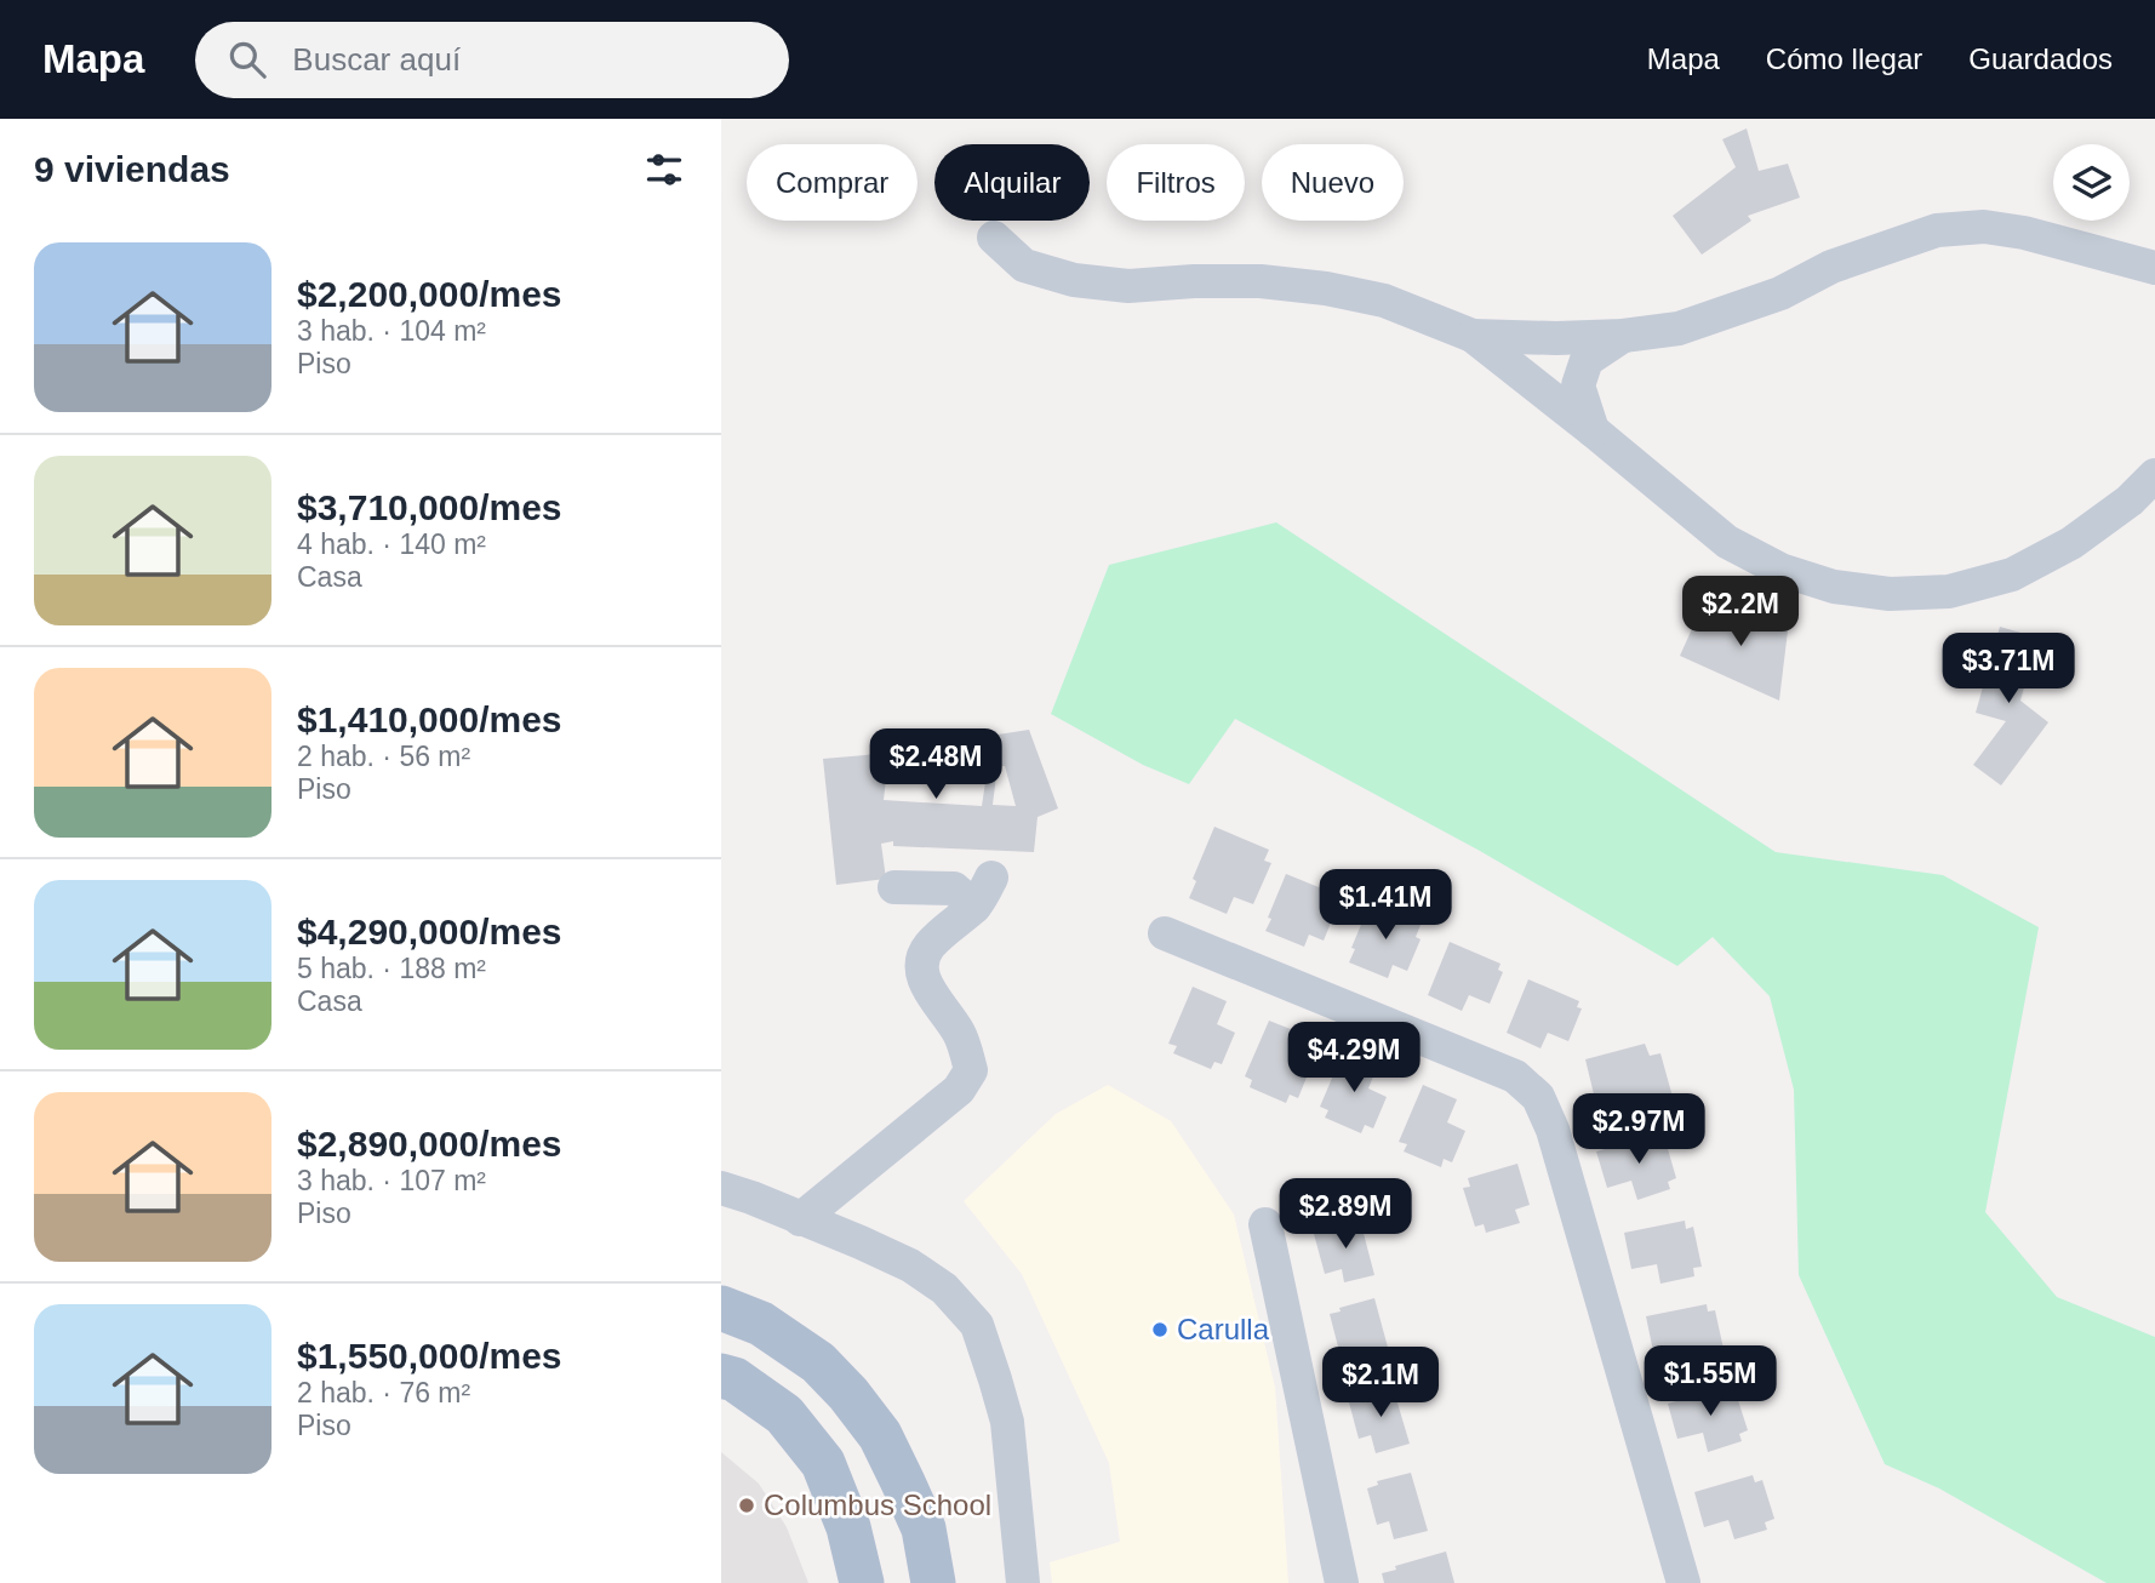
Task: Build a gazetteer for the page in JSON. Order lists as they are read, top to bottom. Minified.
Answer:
{"places":["Carulla","Columbus School"],"page":{"header":"Mapa","search":"Buscar aquí","nav":["Mapa","Cómo llegar","Guardados"],"heading":"9 viviendas","chip":["Comprar","Alquilar","Filtros","Nuevo"],"list":[{"name":"$2,200,000/mes","note":"3 hab. · 104 m² · Piso"},{"name":"$3,710,000/mes","note":"4 hab. · 140 m² · Casa"},{"name":"$1,410,000/mes","note":"2 hab. · 56 m² · Piso"},{"name":"$4,290,000/mes","note":"5 hab. · 188 m² · Casa"},{"name":"$2,890,000/mes","note":"3 hab. · 107 m² · Piso"},{"name":"$1,550,000/mes","note":"2 hab. · 76 m² · Piso"}],"price":["$2.2M","$3.71M","$2.48M","$1.41M","$4.29M","$2.97M","$2.89M","$1.55M","$2.1M"]}}
